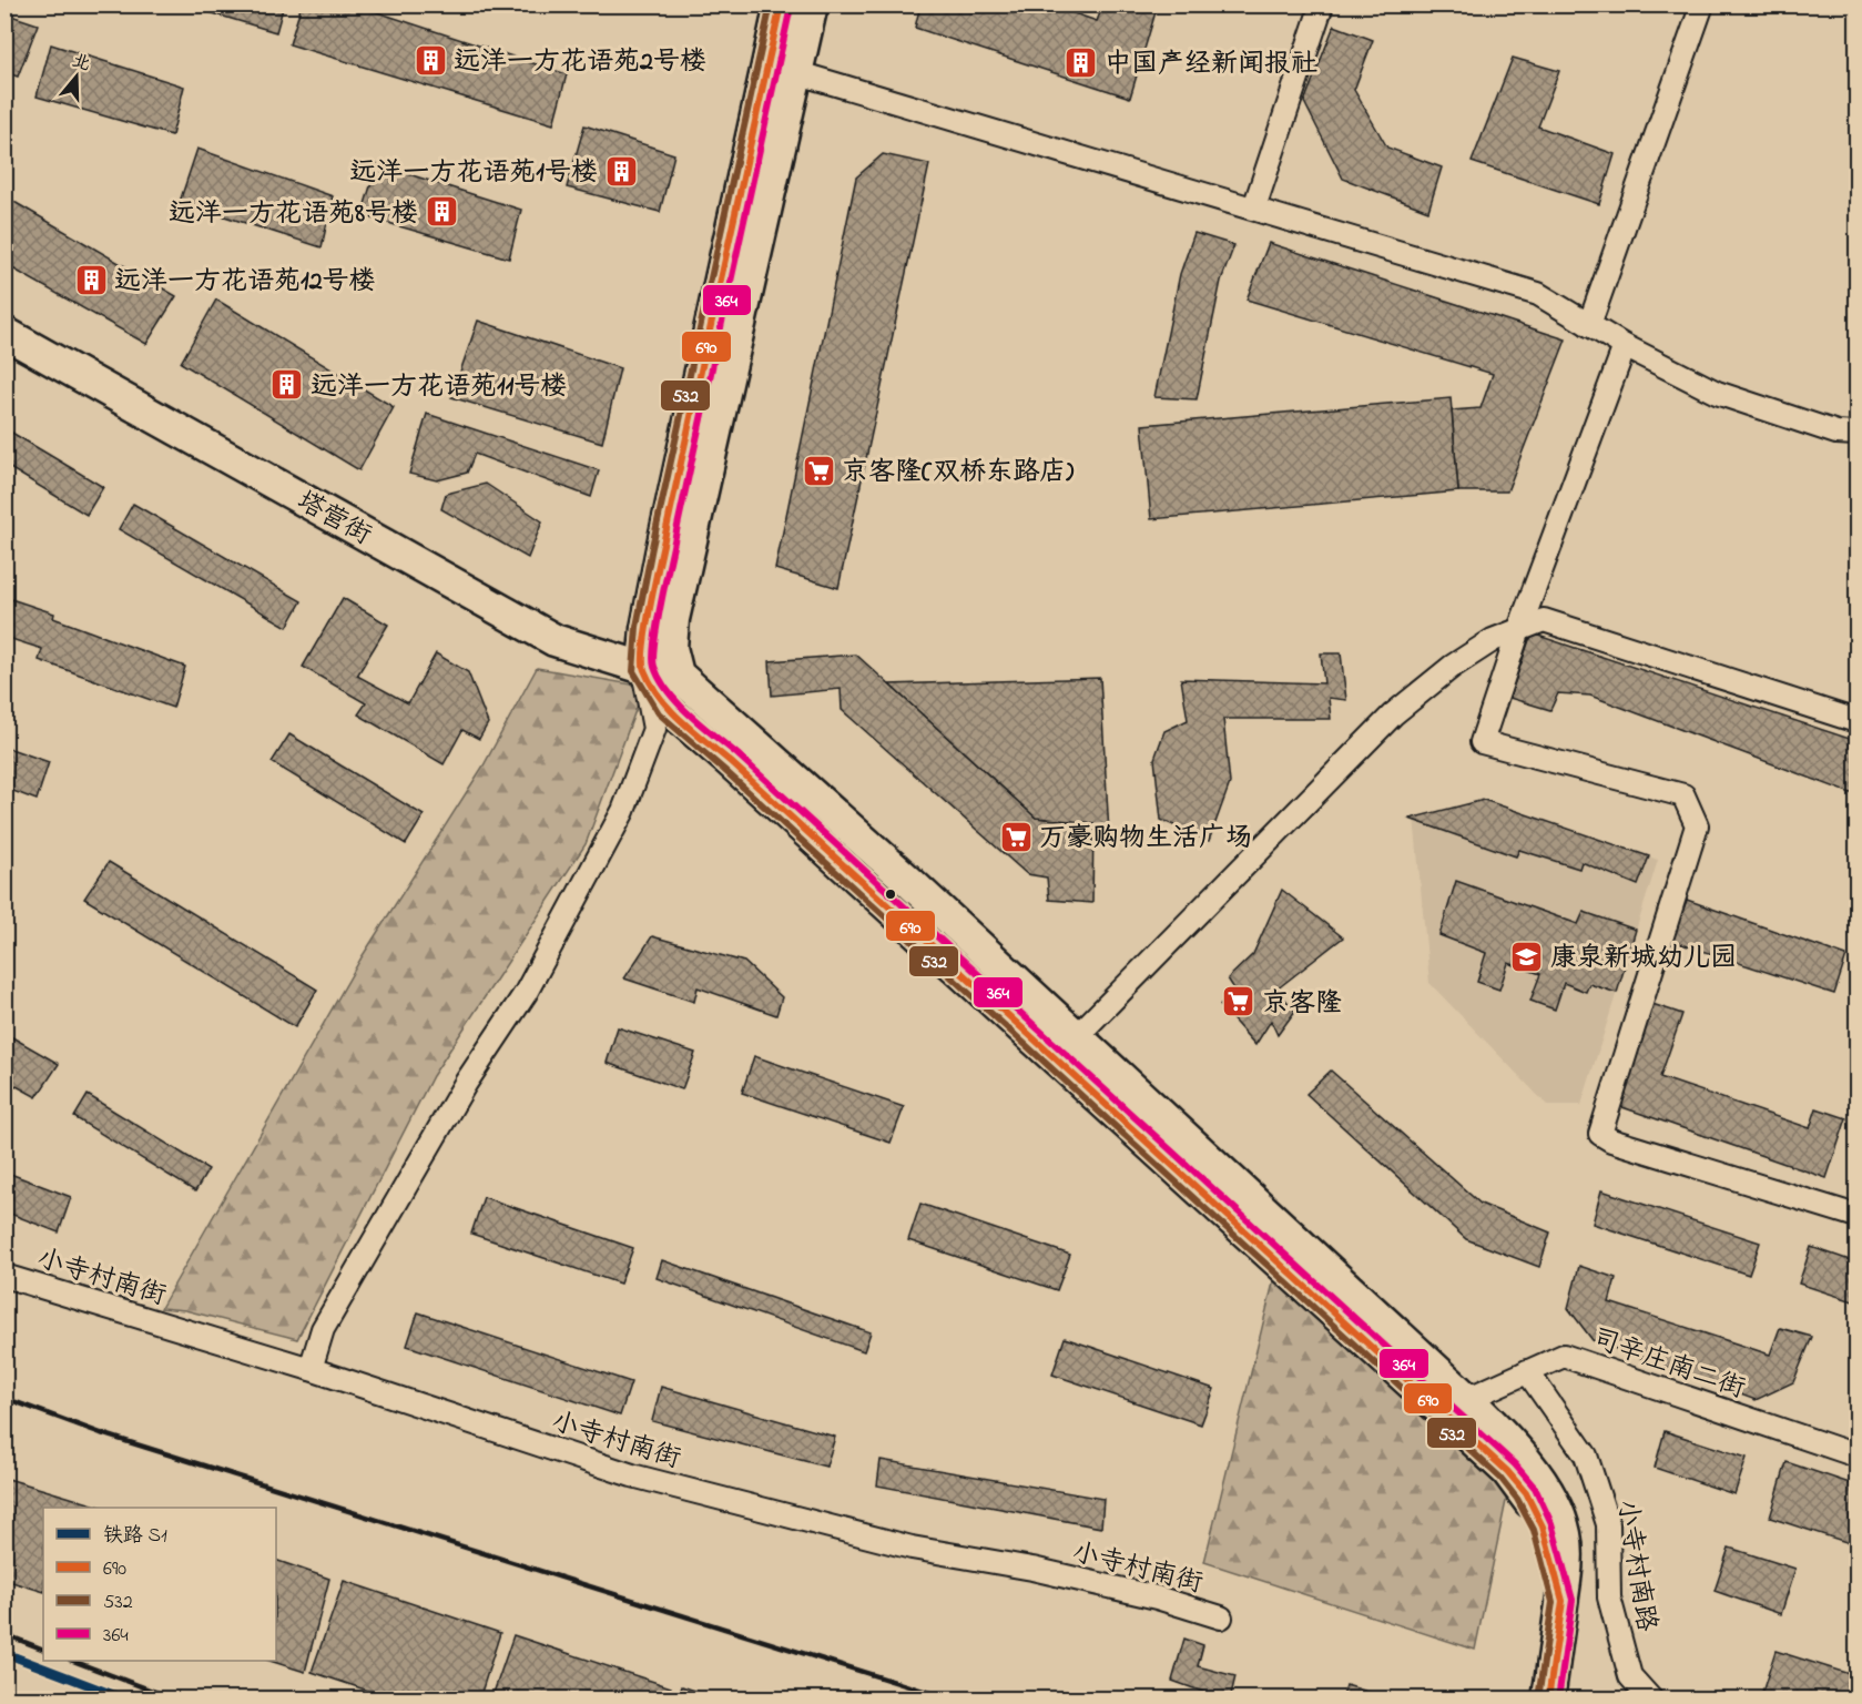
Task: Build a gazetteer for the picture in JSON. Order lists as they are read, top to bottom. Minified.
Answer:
{"streets":{"street":["塔营街","小寺村南街","司辛庄南二街","小寺村南路"]},"crossings":[["司辛庄南二街","小寺村南路"]],"places":{"building":["远洋一方花语苑2号楼","中国产经新闻报社","远洋一方花语苑1号楼","远洋一方花语苑8号楼","远洋一方花语苑12号楼","远洋一方花语苑11号楼"],"supermarket":["京客隆(双桥东路店)","万豪购物生活广场","京客隆"],"school or university":["康泉新城幼儿园"]},"lines":["transit line 690","transit line 532","transit line 364","rail line S1"],"legend":["铁路 S1","690","532","364"],"north":"top"}
